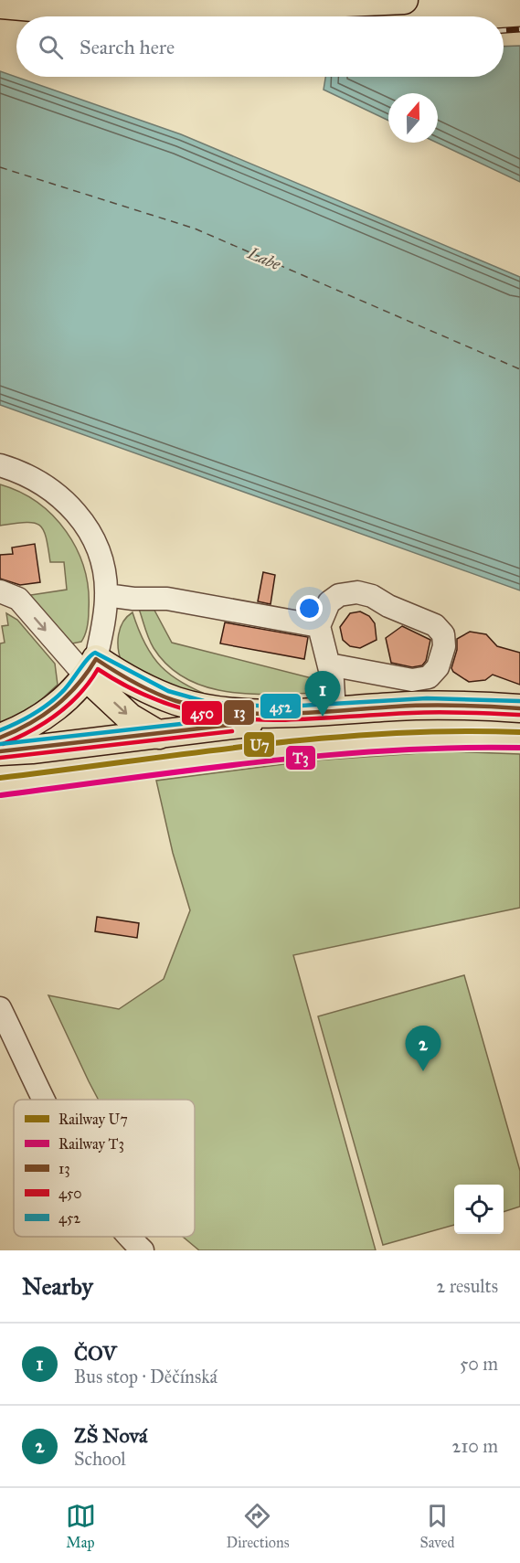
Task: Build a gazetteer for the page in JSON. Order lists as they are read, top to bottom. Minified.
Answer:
{"water":["Labe"],"lines":["transit line 452","transit line 13","transit line 450","rail line U7","rail line T3"],"legend":["Railway U7","Railway T3","13","450","452"],"north":"top","page":{"search":"Search here","pins":["1","2"],"heading":["Nearby","2 results"],"list":[{"mark":"1","name":"ČOV","note":"Bus stop · Děčínská","value":"50 m"},{"mark":"2","name":"ZŠ Nová","note":"School","value":"210 m"}],"nav":["Map","Directions","Saved"]}}
